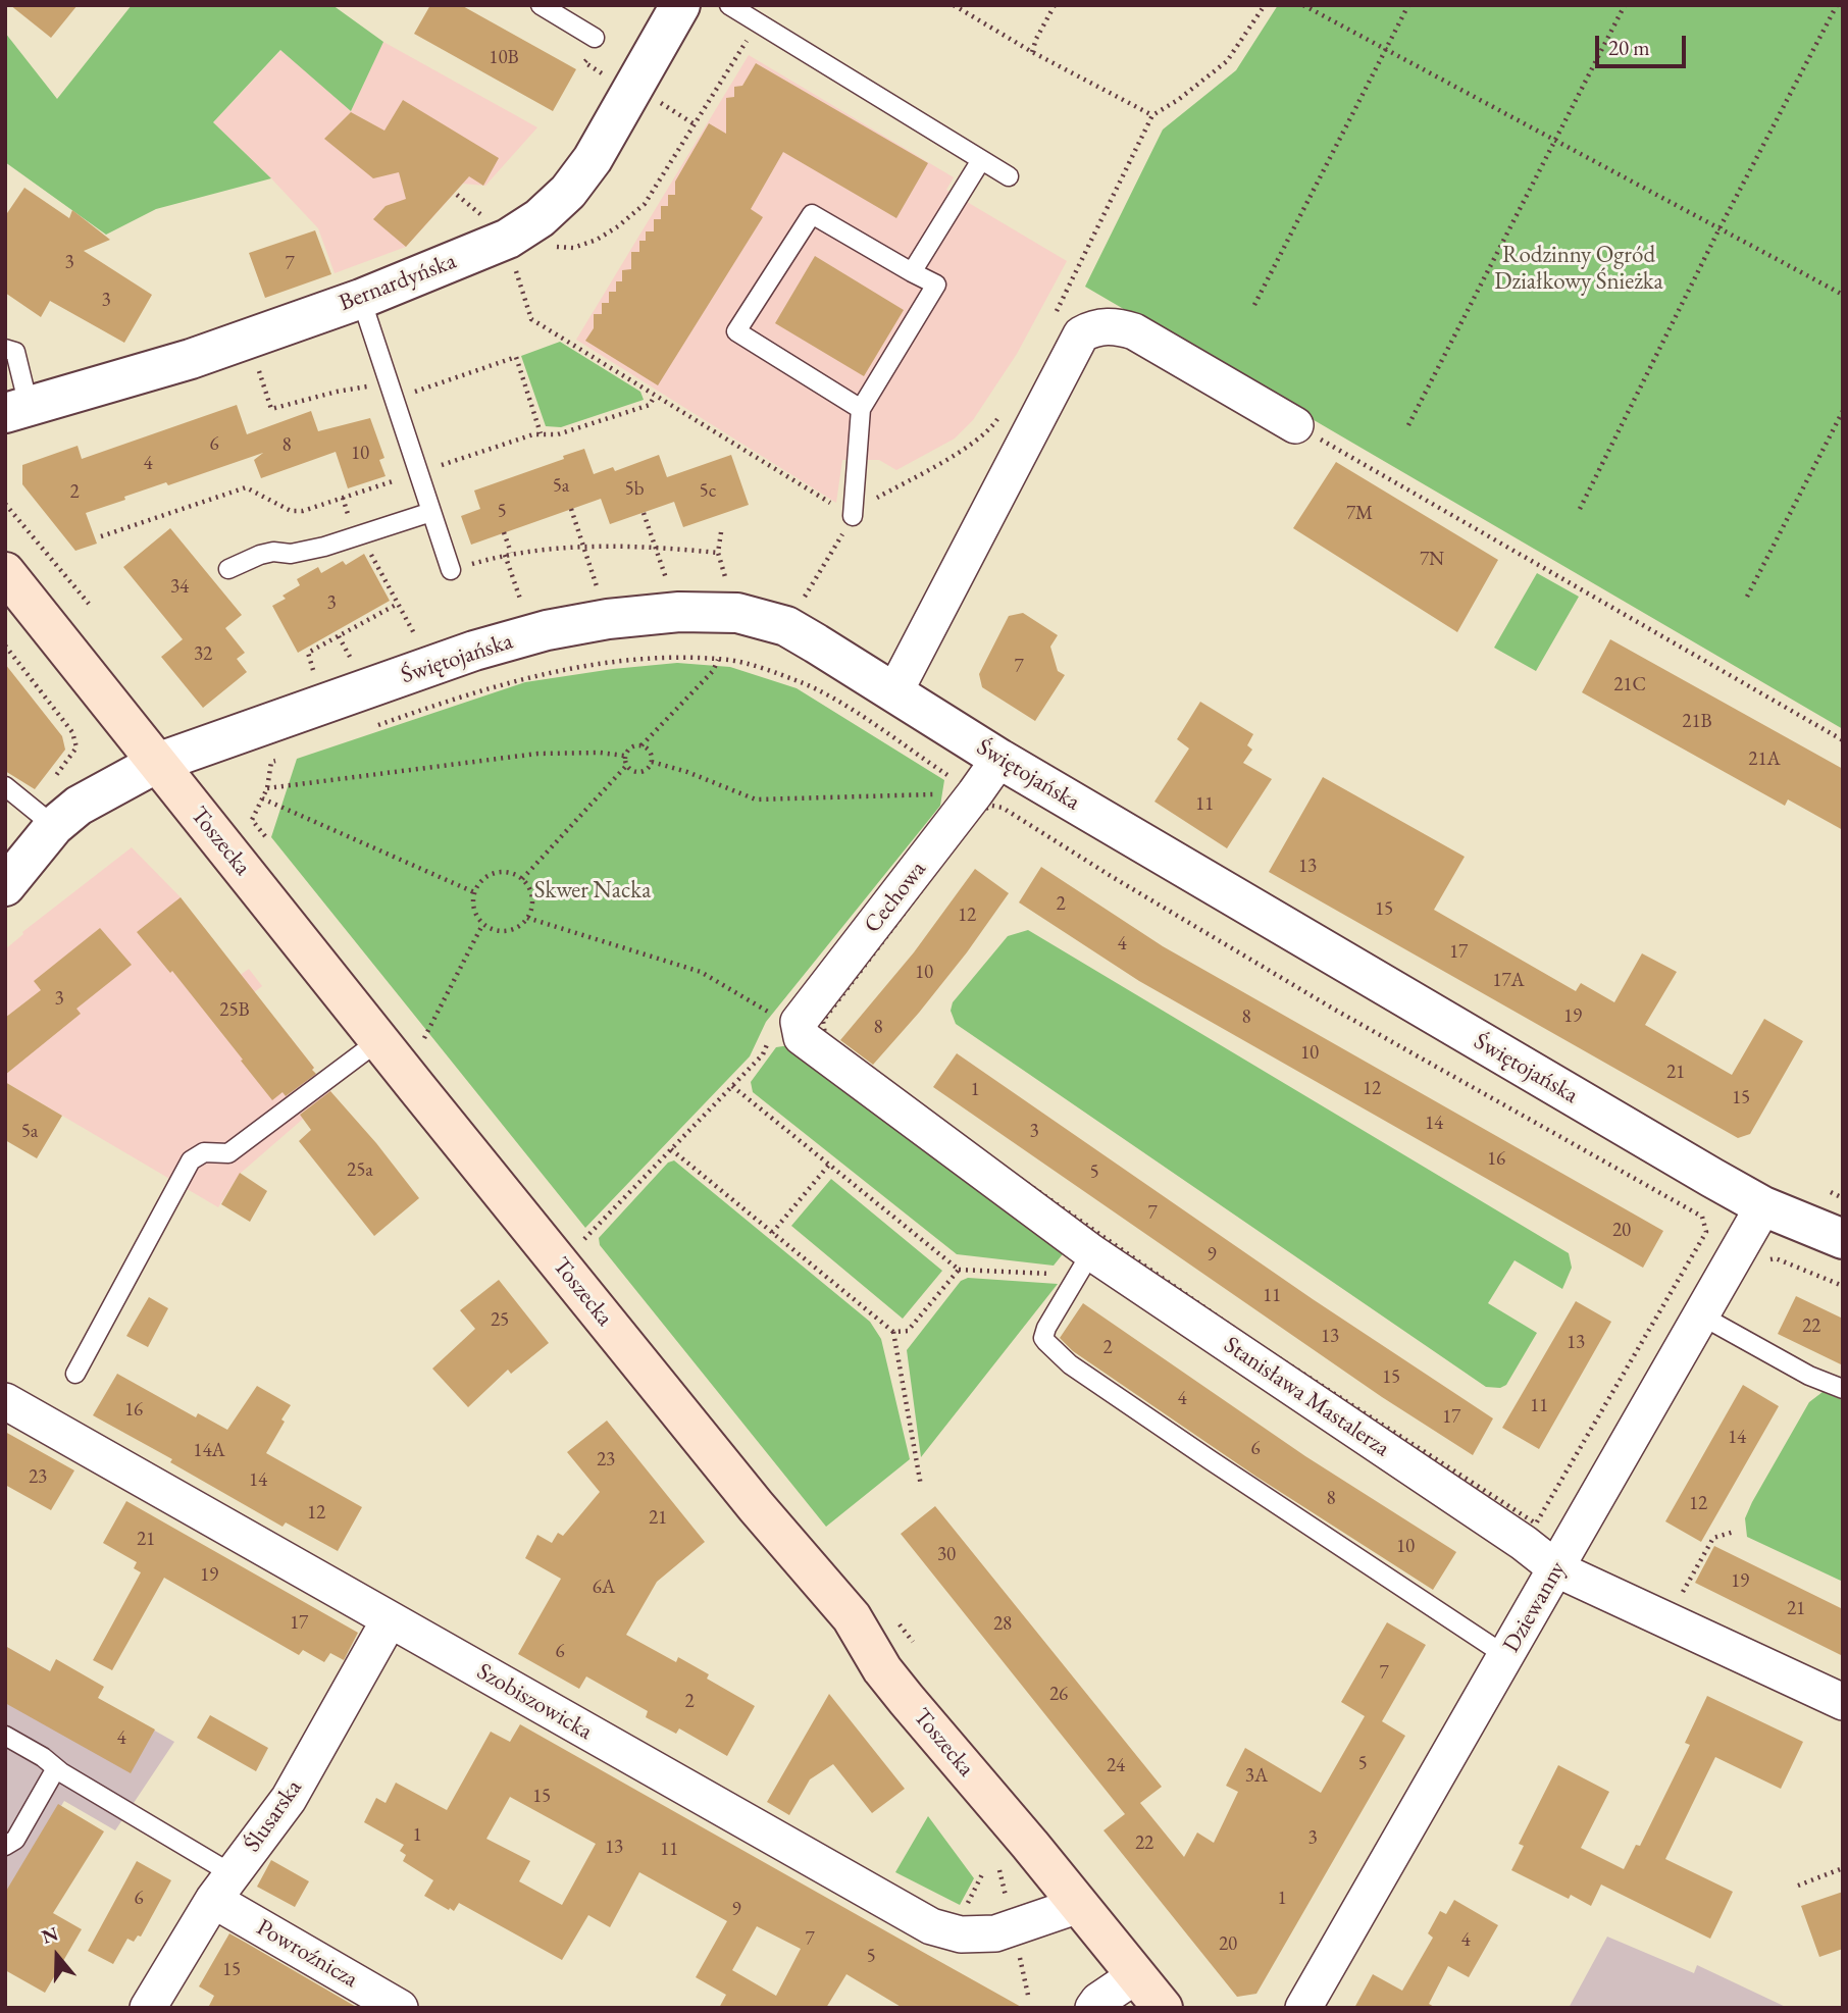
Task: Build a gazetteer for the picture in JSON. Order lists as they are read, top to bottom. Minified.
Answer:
{"streets":{"main road":["Toszecka"],"street":["Bernardyńska","Świętojańska","Cechowa","Stanisława Mastalerza","Dziewanny","Szobiszowicka","Ślusarska","Powroźnicza"]},"crossings":[["Świętojańska","Toszecka"],["Świętojańska","Cechowa"],["Świętojańska","Dziewanny"],["Toszecka","Szobiszowicka"],["Cechowa","Stanisława Mastalerza"],["Stanisława Mastalerza","Dziewanny"],["Szobiszowicka","Ślusarska"],["Ślusarska","Powroźnicza"]],"parks":["Rodzinny Ogród Działkowy Śnieżka","Skwer Nacka"],"house_numbers":["10B","3","7","3","6","8","10","4","5a","5b","5c","2","5","7M","7N","34","3","32","7","21C","21B","21A","11","13","2","15","12","4","17","10","17A","3","25B","19","8","8","10","21","12","1","15","14","5a","3","16","25a","5","7","20","9","11","25","22","13","13","2","15","4","11","16","17","14","6","14A","23","23","14","8","12","12","21","21","10","30","19","19","6A","21","17","28","6","7","26","2","4","5","24","3A","15","1","3","22","13","11","6","1","9","7","4","20","5","15"],"scale_bar":"20 m","north":"top"}
